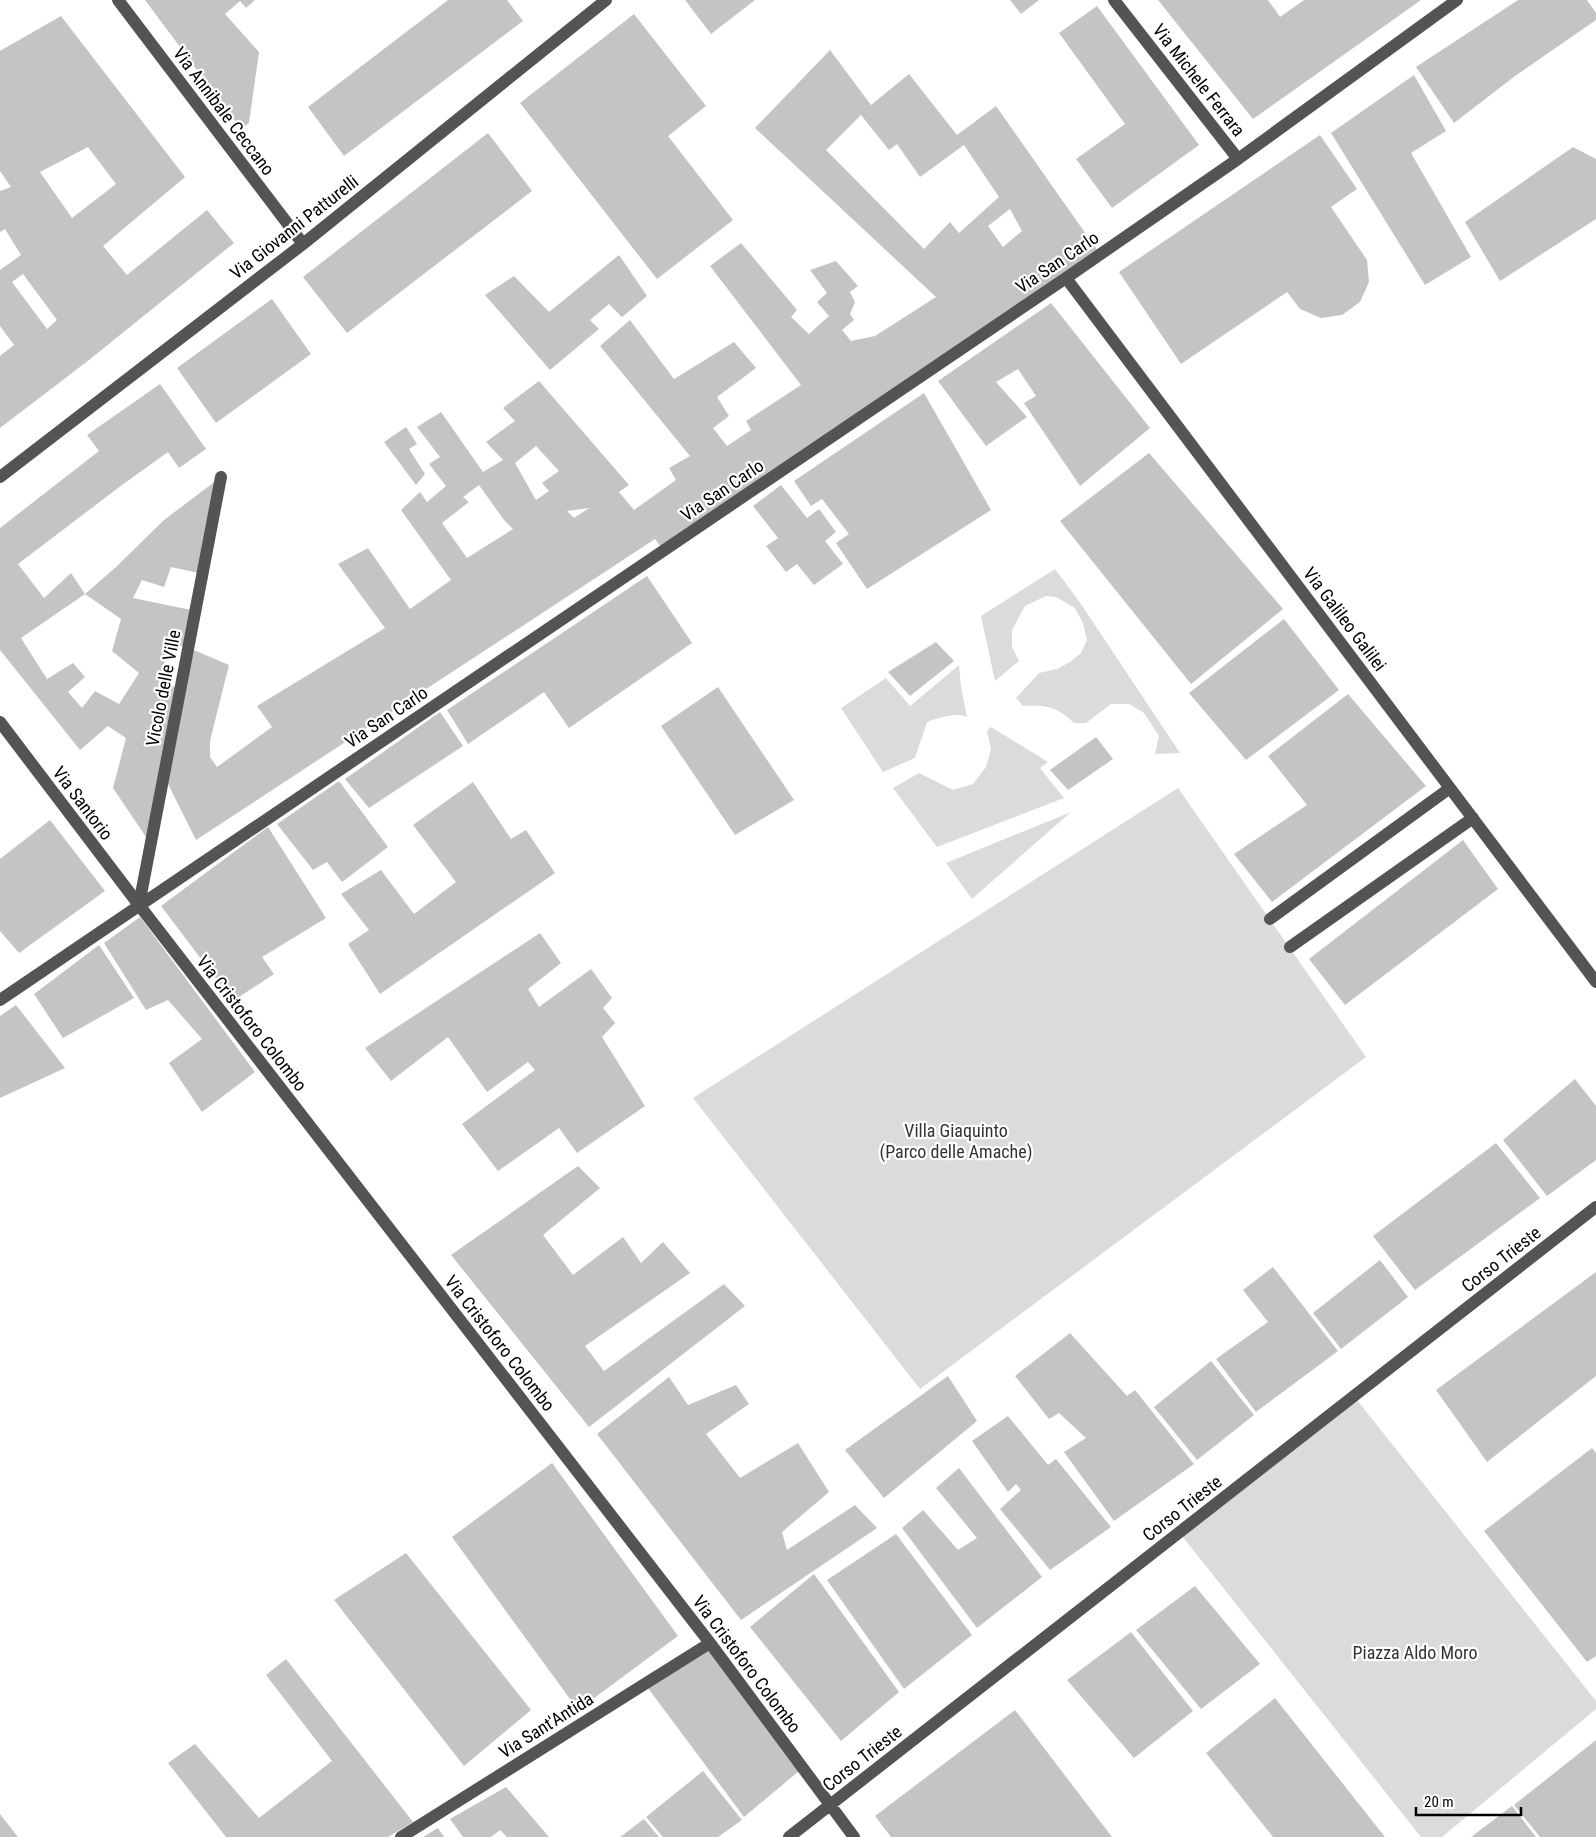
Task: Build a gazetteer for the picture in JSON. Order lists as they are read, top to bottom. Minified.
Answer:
{"streets":{"street":["Via Michele Ferrara","Via Annibale Ceccano","Via Giovanni Patturelli","Via San Carlo","Via Galileo Galilei","Vicolo delle Ville","Via Santorio","Via Cristoforo Colombo","Corso Trieste","Via Sant'Antida"]},"crossings":[["Via Michele Ferrara","Via San Carlo"],["Via Annibale Ceccano","Via Giovanni Patturelli"],["Via San Carlo","Via Galileo Galilei"],["Via San Carlo","Vicolo delle Ville"],["Via San Carlo","Via Santorio"],["Via San Carlo","Via Cristoforo Colombo"],["Vicolo delle Ville","Via Santorio"],["Vicolo delle Ville","Via Cristoforo Colombo"],["Via Santorio","Via Cristoforo Colombo"],["Via Cristoforo Colombo","Corso Trieste"],["Via Cristoforo Colombo","Via Sant'Antida"]],"parks":["Villa Giaquinto (Parco delle Amache)","Piazza Aldo Moro"],"scale_bar":"20 m"}
